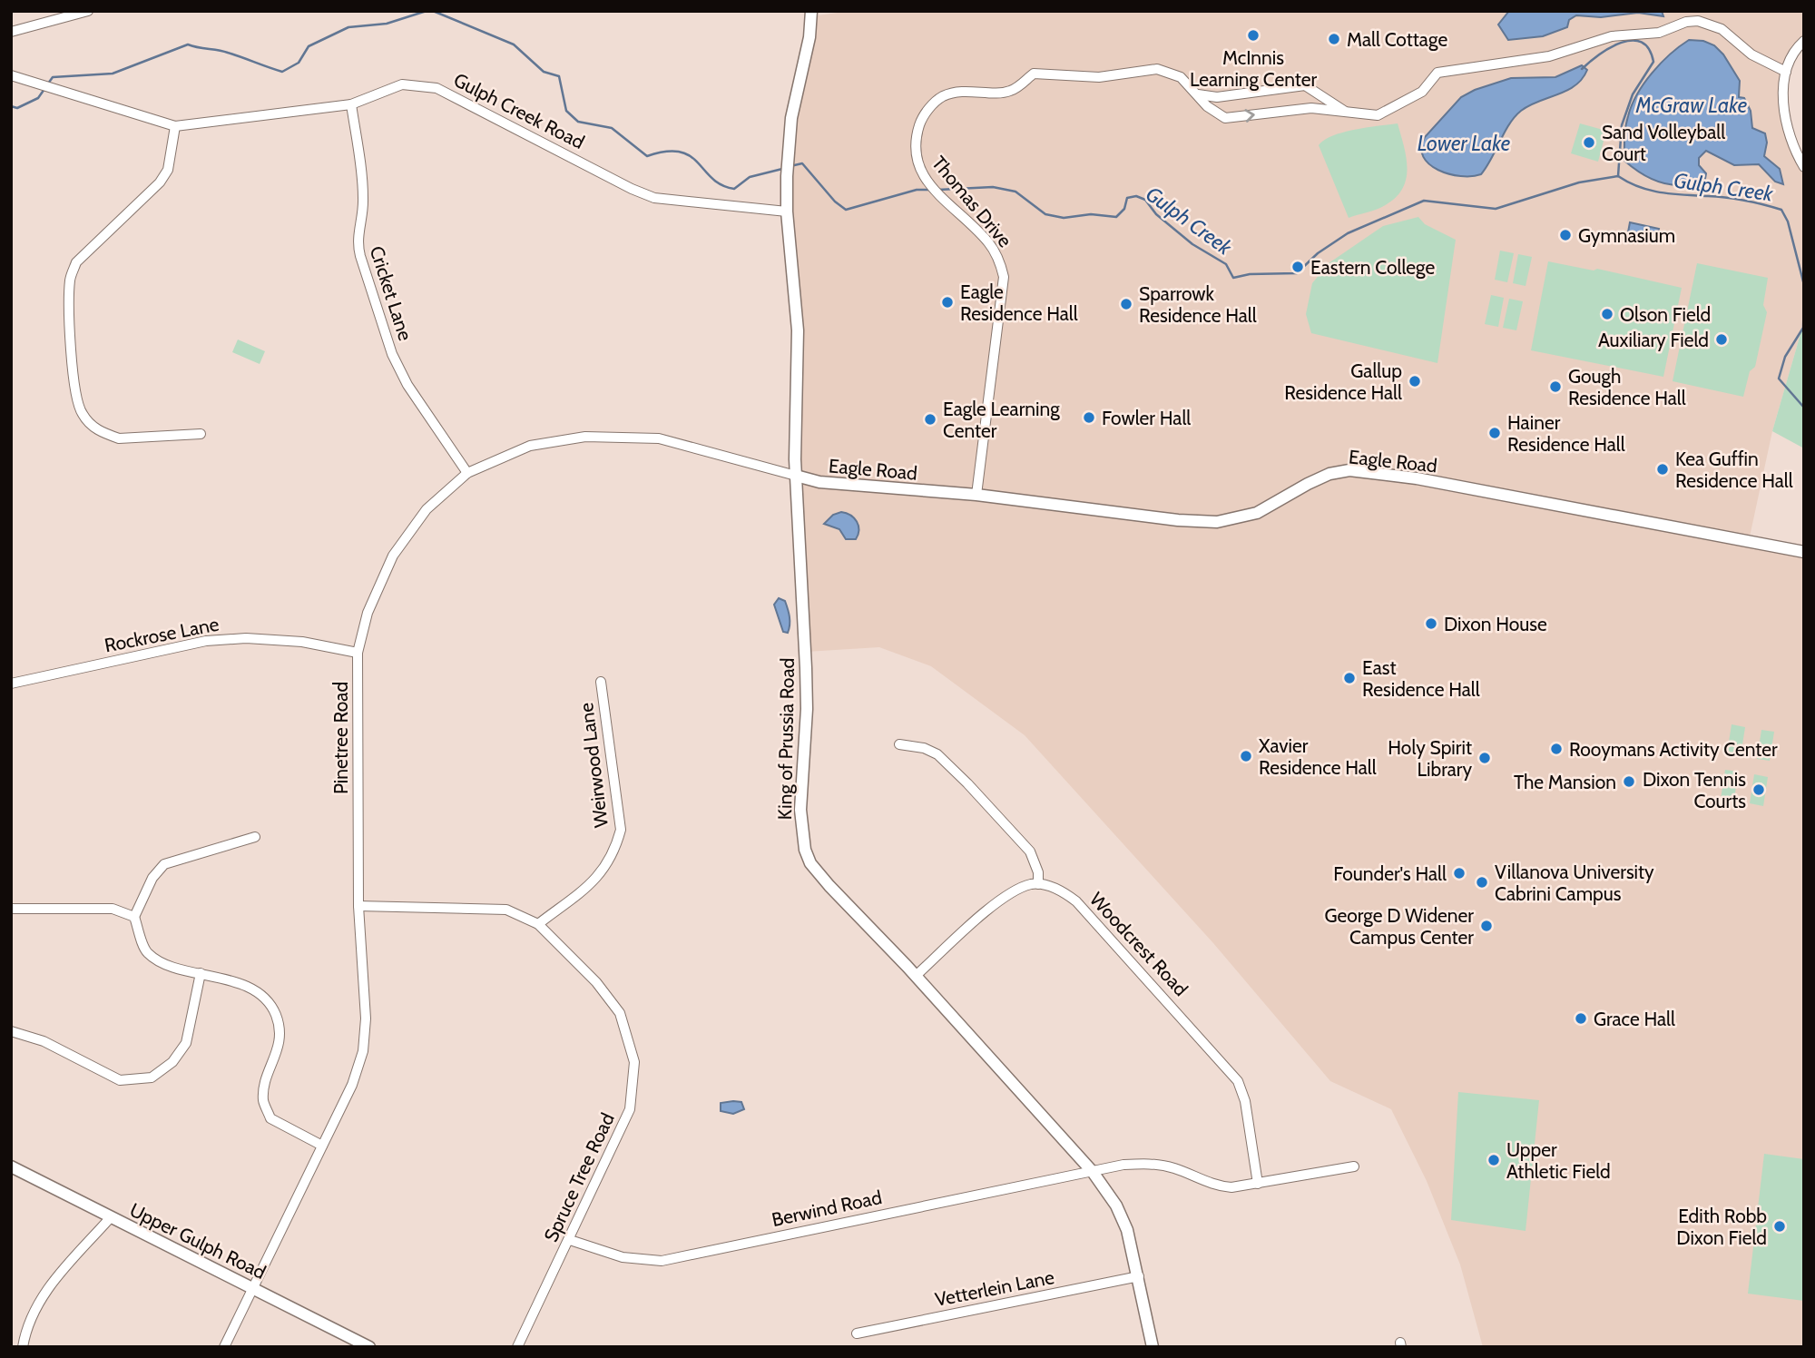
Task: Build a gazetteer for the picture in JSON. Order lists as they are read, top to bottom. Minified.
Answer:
{"streets":{"street":["Gulph Creek Road","Thomas Drive","Cricket Lane","Eagle Road","Rockrose Lane","Pinetree Road","King of Prussia Road","Weirwood Lane","Woodcrest Road","Spruce Tree Road","Berwind Road","Upper Gulph Road","Vetterlein Lane"]},"crossings":[["Gulph Creek Road","Cricket Lane"],["Gulph Creek Road","King of Prussia Road"],["Thomas Drive","Eagle Road"],["Cricket Lane","Pinetree Road"],["Eagle Road","Pinetree Road"],["Eagle Road","King of Prussia Road"],["Rockrose Lane","Pinetree Road"],["Pinetree Road","King of Prussia Road"],["Pinetree Road","Spruce Tree Road"],["Pinetree Road","Upper Gulph Road"],["King of Prussia Road","Berwind Road"],["King of Prussia Road","Vetterlein Lane"],["Weirwood Lane","Spruce Tree Road"],["Woodcrest Road","Berwind Road"],["Spruce Tree Road","Berwind Road"]],"water":["McGraw Lake","Lower Lake","Gulph Creek"],"places":["McInnis Learning Center","Mall Cottage","Sand Volleyball Court","Gymnasium","Eastern College","Eagle Residence Hall","Sparrowk Residence Hall","Olson Field","Auxiliary Field","Gallup Residence Hall","Gough Residence Hall","Fowler Hall","Eagle Learning Center","Hainer Residence Hall","Kea Guffin Residence Hall","Dixon House","East Residence Hall","Rooymans Activity Center","Xavier Residence Hall","Holy Spirit Library","The Mansion","Dixon Tennis Courts","Founder's Hall","Villanova University Cabrini Campus","George D Widener Campus Center","Grace Hall","Upper Athletic Field","Edith Robb Dixon Field"]}
